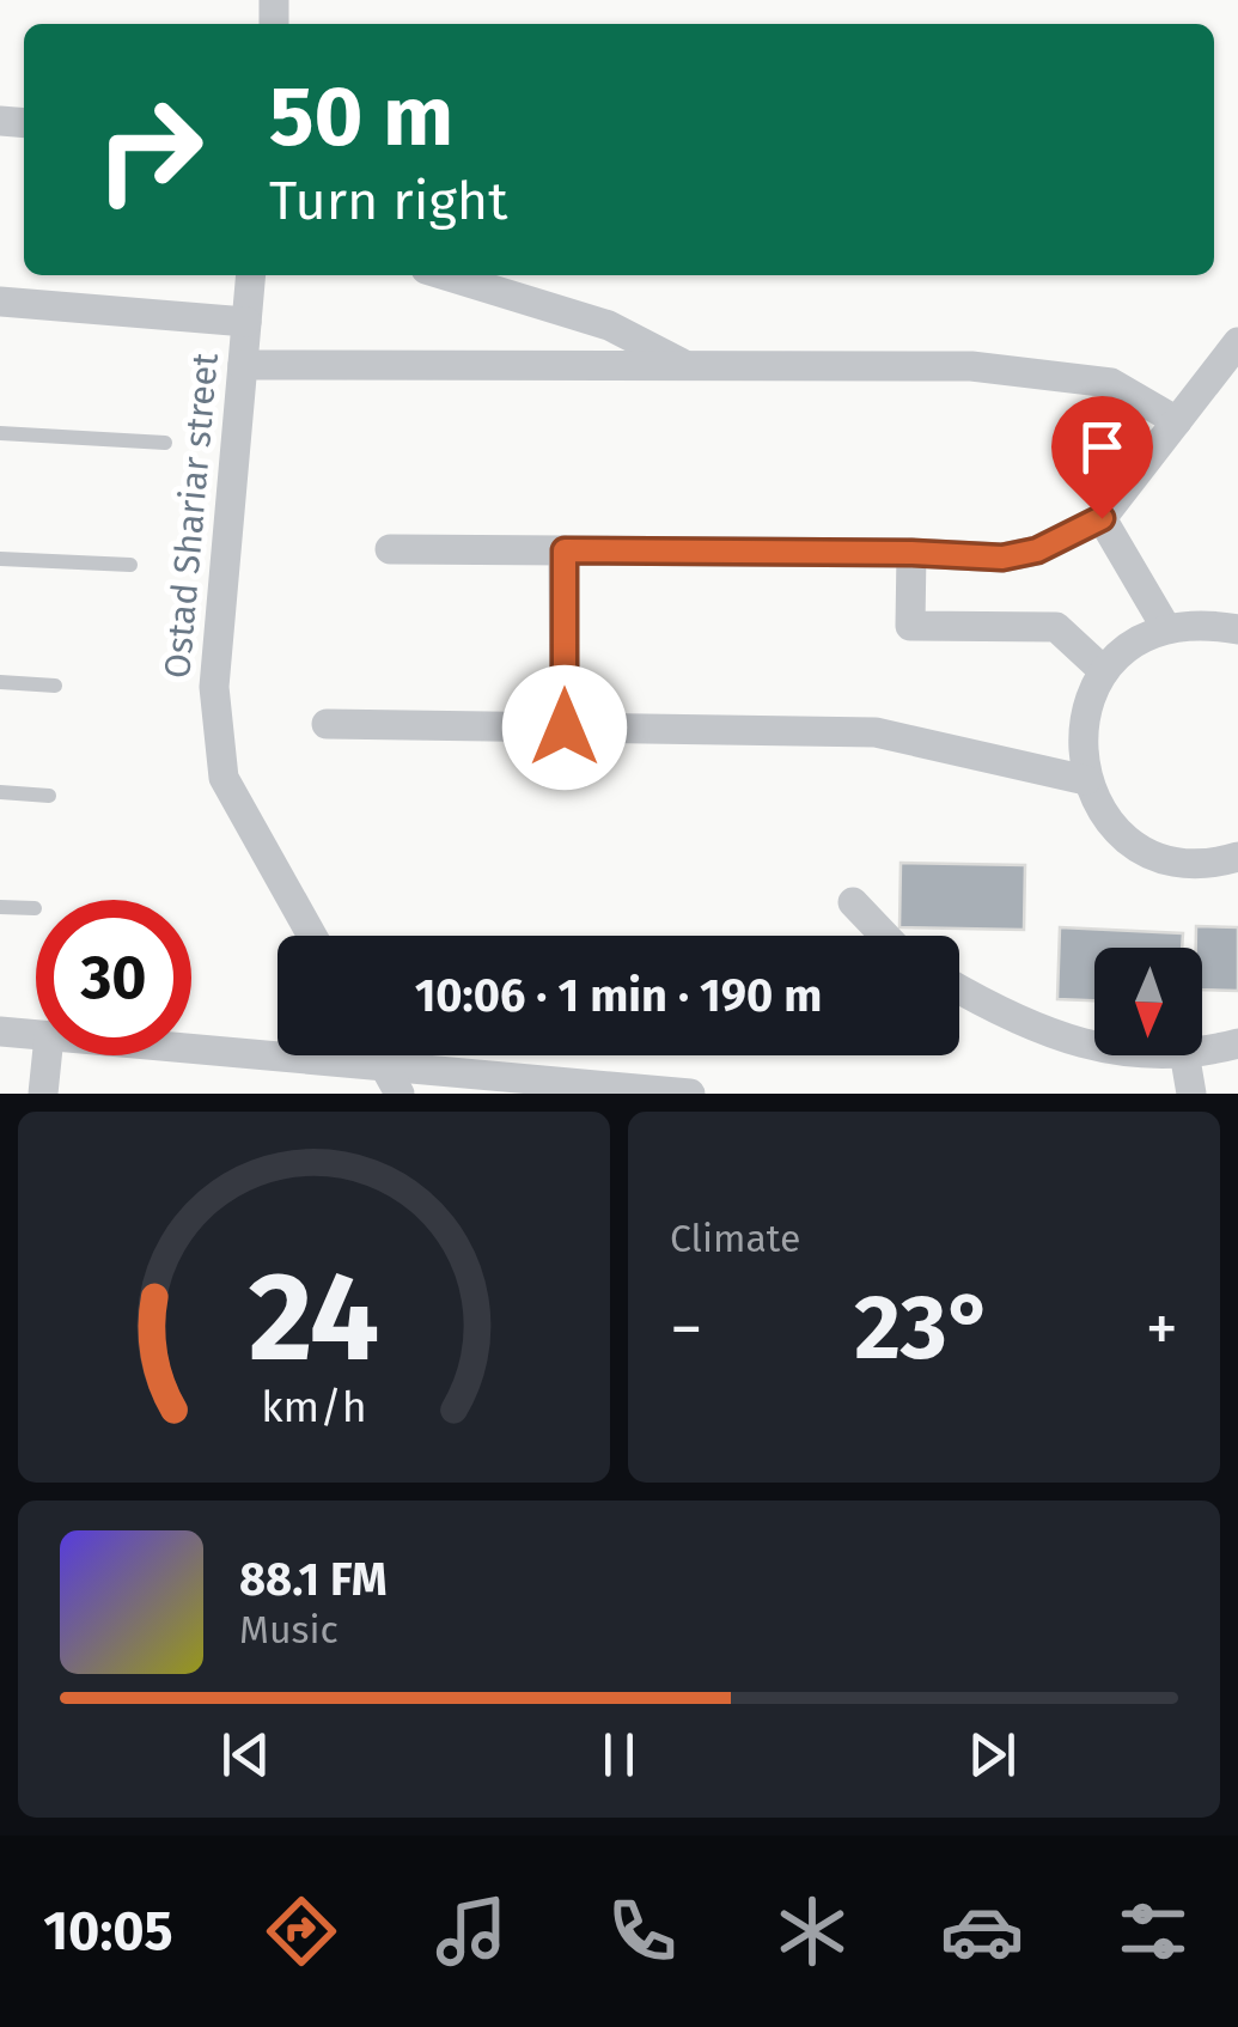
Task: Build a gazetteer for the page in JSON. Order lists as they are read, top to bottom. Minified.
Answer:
{"streets":{"street":["Ostad Shariar street"]},"north":"bottom","page":{"turn":["50 m","Turn right"],"limit":"30","trip":"10:06 · 1 min · 190 m","tile":"Climate","heat":["−","23°","+"],"song":["88.1 FM","Music"],"tabs":"10:05","gauge":["24","km/h"]}}
